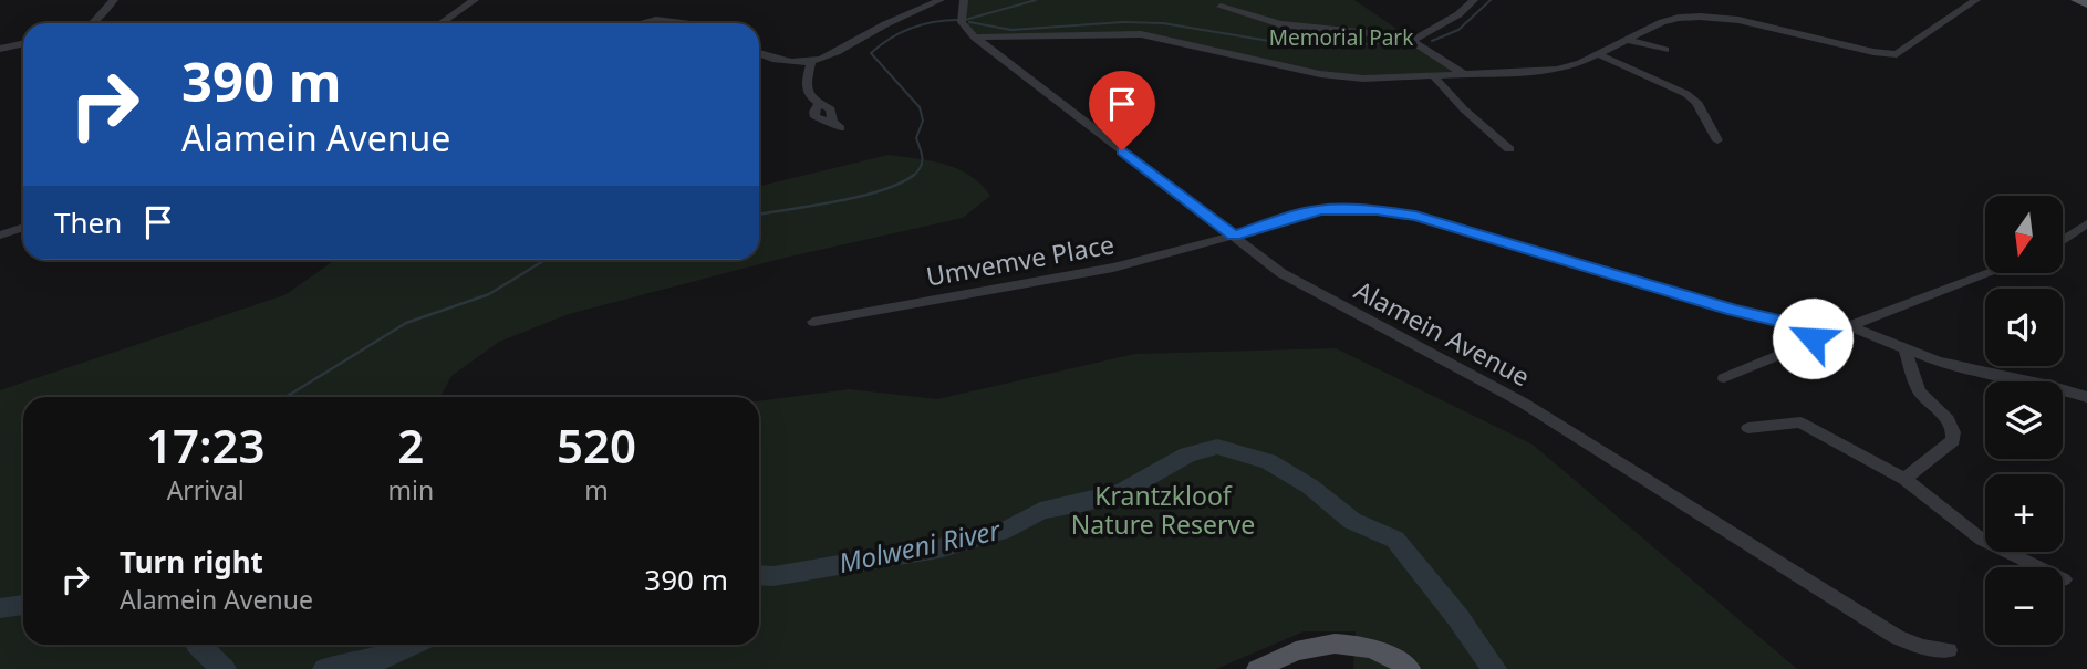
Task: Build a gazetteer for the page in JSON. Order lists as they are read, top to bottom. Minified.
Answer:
{"streets":{"street":["Umvemve Place","Alamein Avenue"]},"crossings":[["Umvemve Place","Alamein Avenue"]],"water":["Molweni River"],"parks":["Memorial Park","Krantzkloof Nature Reserve"],"north":"bottom","page":{"turn":["390 m","Alamein Avenue"],"then":"Then","map_buttons":["+","−"],"eta":["17:23","Arrival","2","min","520","m"],"list":[{"name":"Turn right","note":"Alamein Avenue","value":"390 m"}]}}
